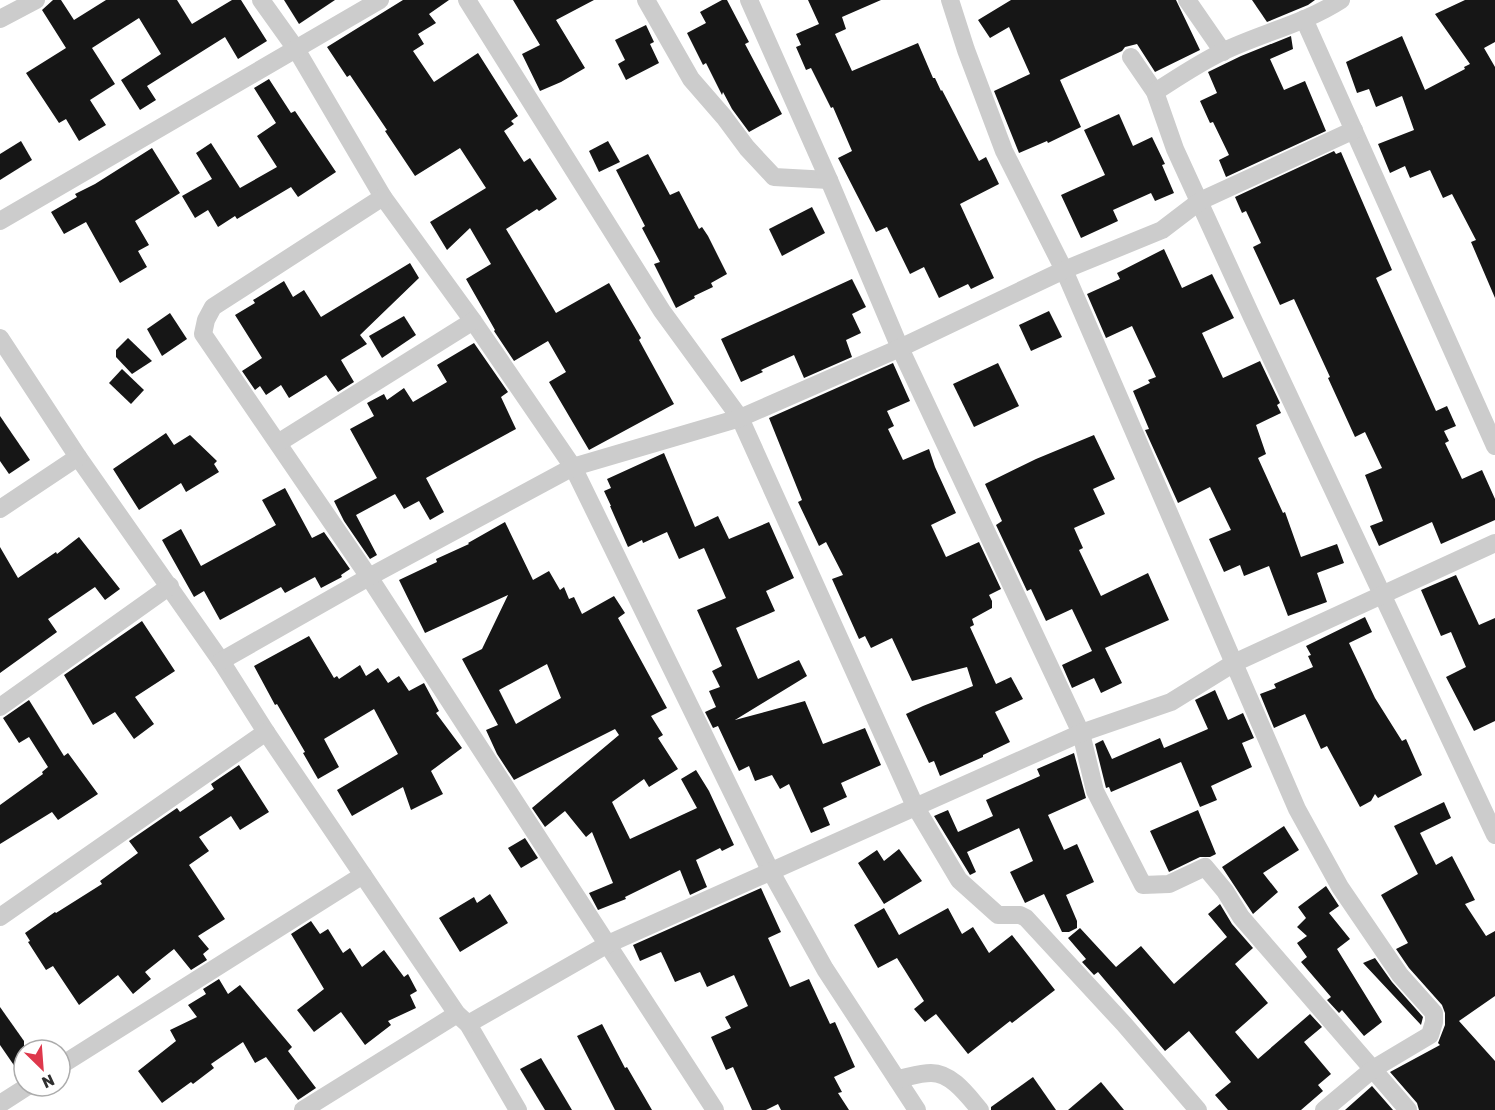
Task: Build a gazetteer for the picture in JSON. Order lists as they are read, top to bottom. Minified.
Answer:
{"north":"bottom right"}
